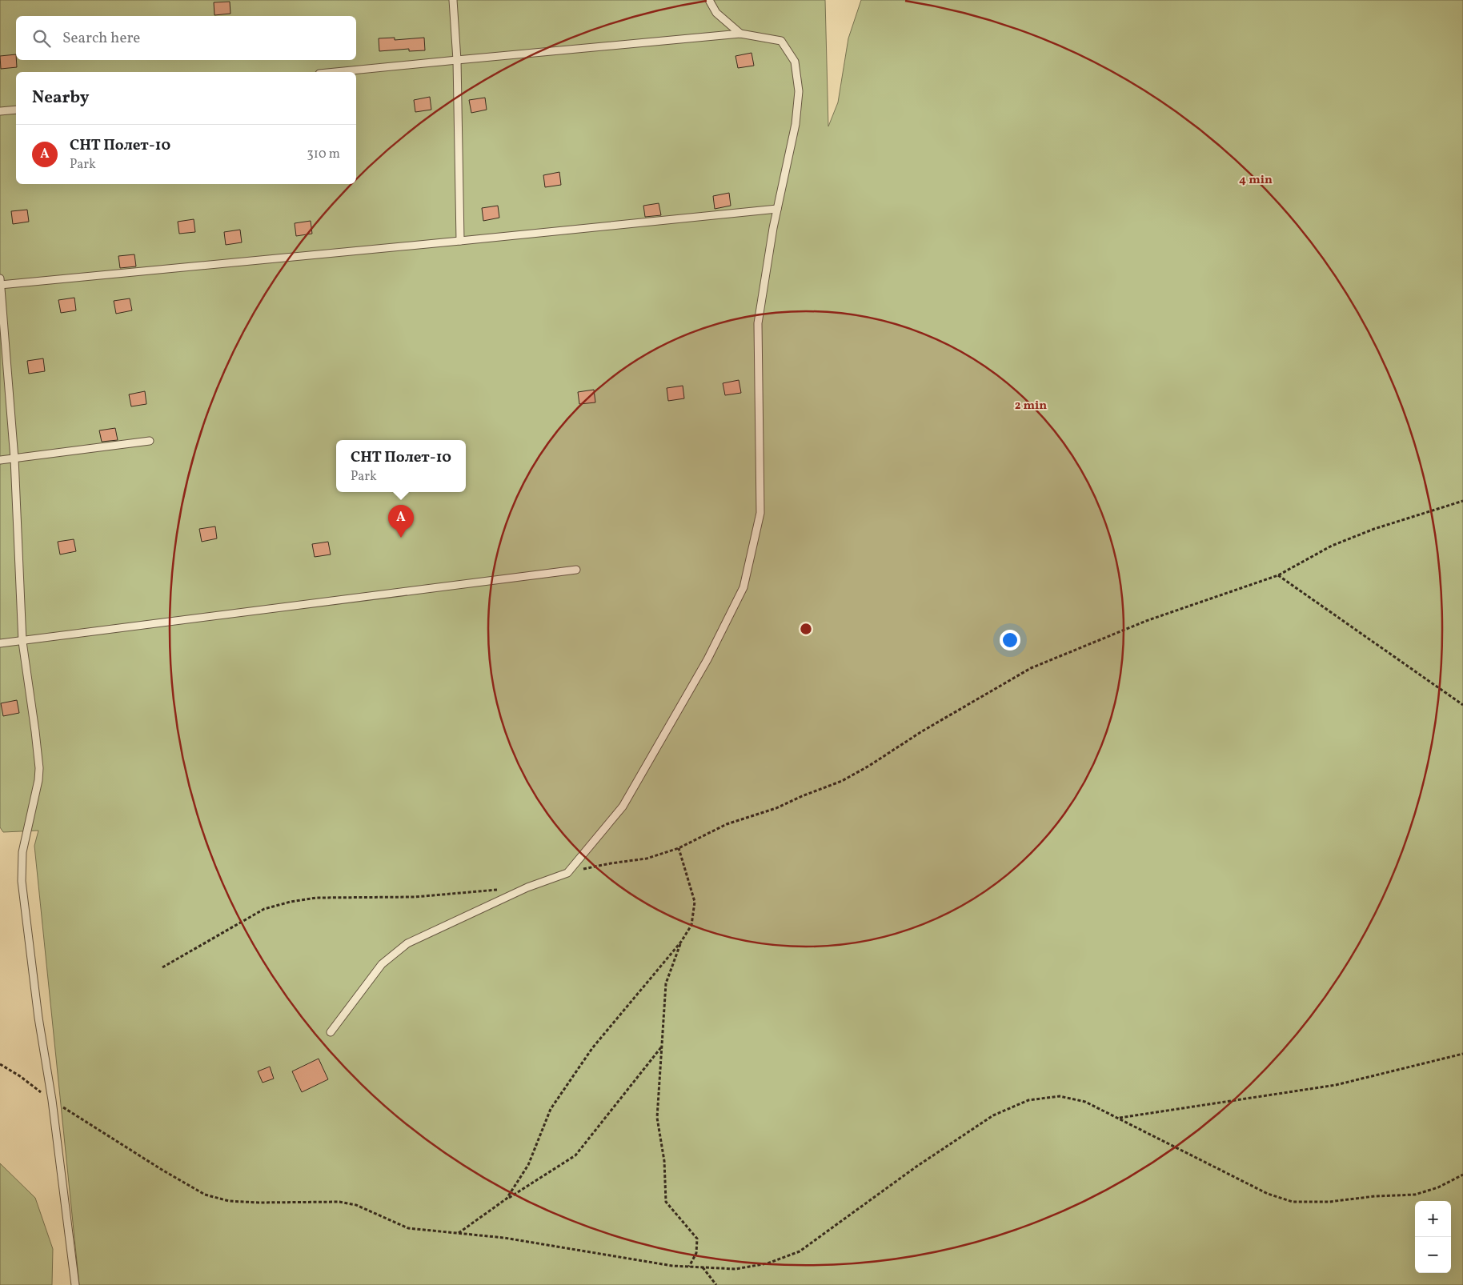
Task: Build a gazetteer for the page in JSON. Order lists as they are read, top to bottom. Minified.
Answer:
{"page":{"search":"Search here","heading":"Nearby","list":[{"mark":"A","name":"СНТ Полет-10","note":"Park","value":"310 m"}],"popup":["СНТ Полет-10","Park"],"pins":"A","map_buttons":["+","−"]},"rings":["4 min","2 min"]}
